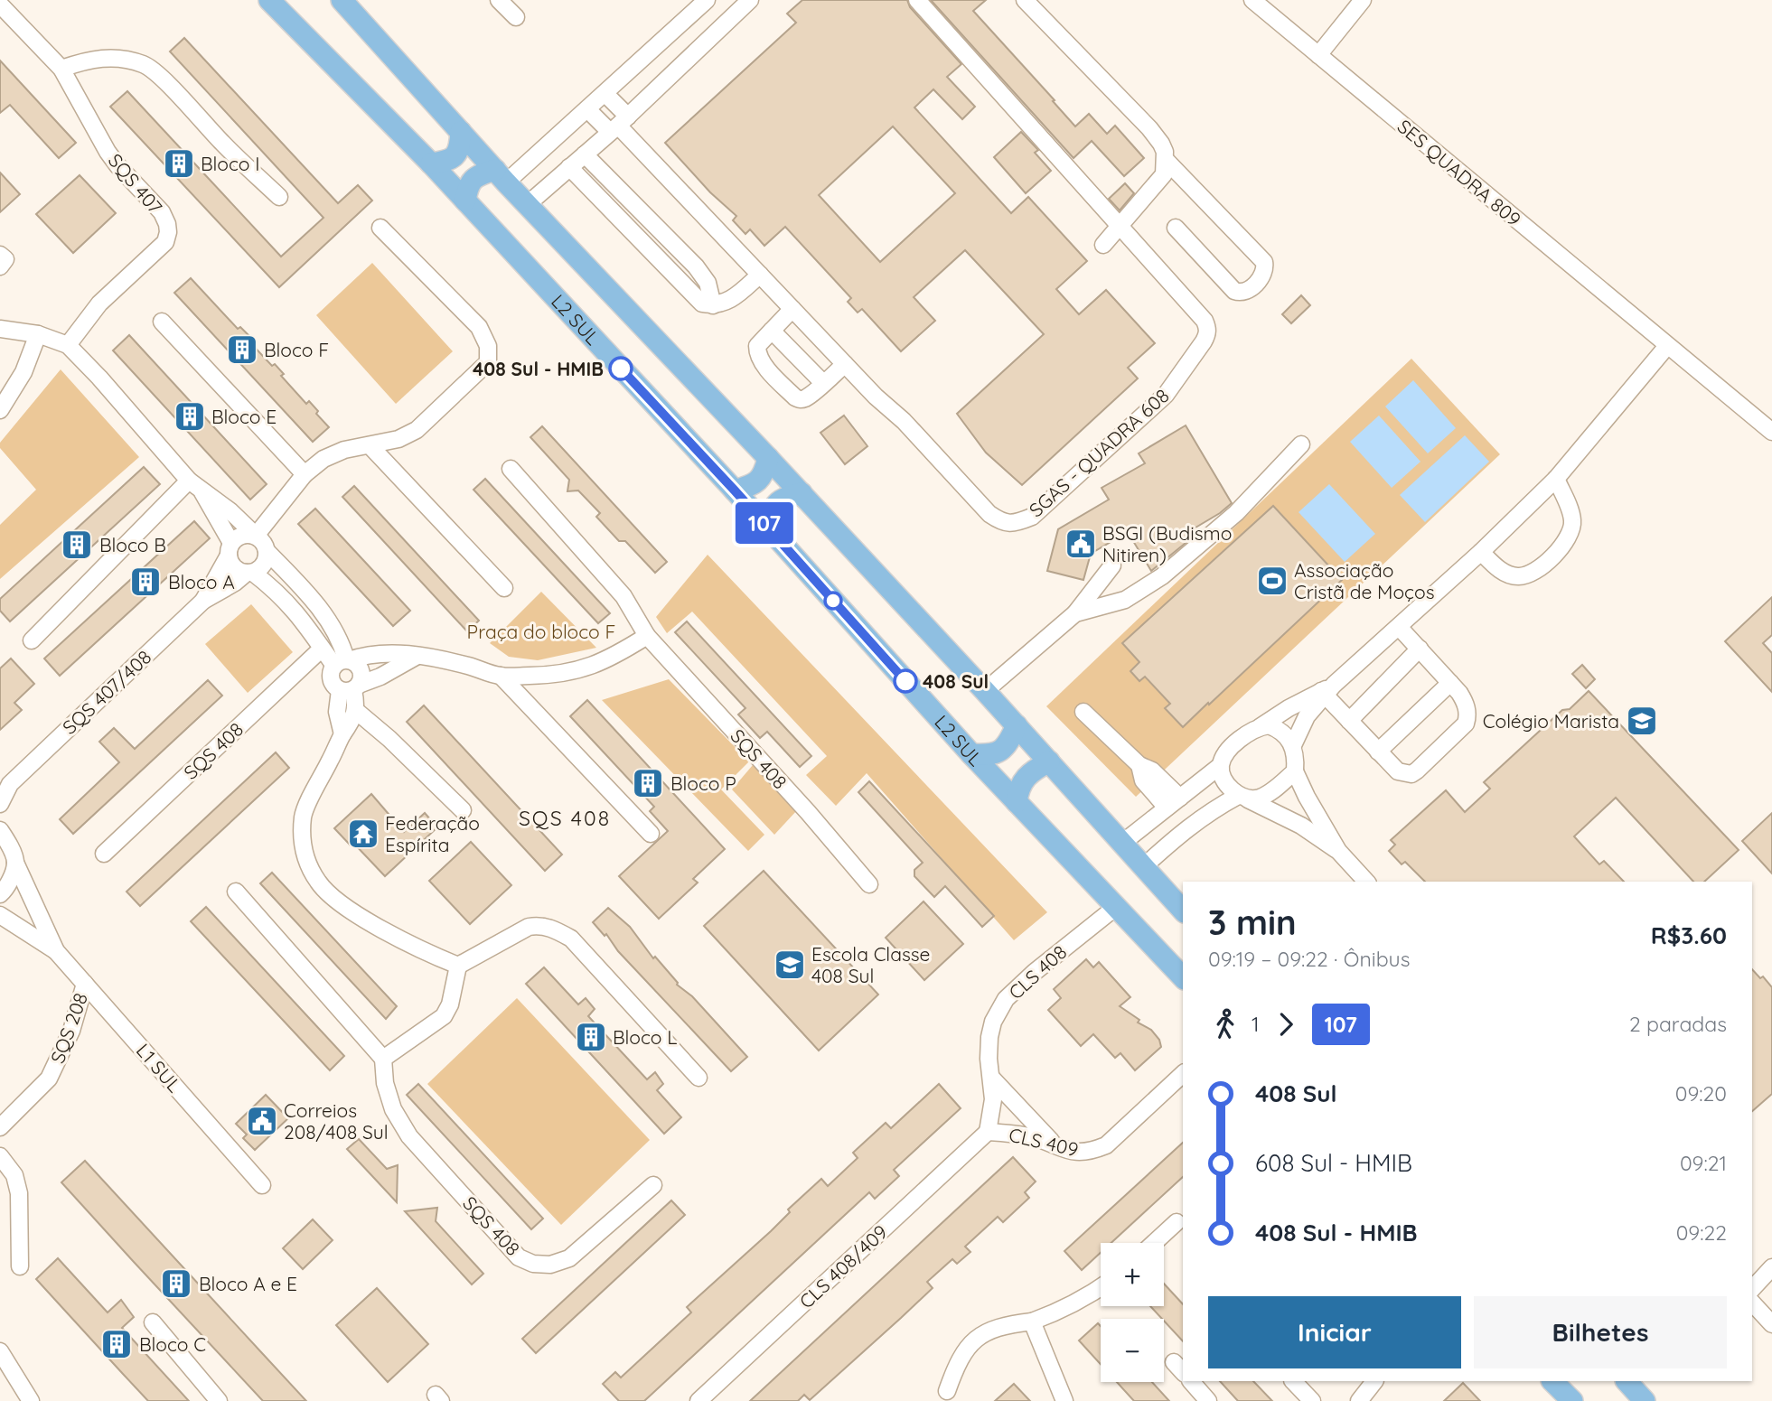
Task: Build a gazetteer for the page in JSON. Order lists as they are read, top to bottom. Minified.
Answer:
{"streets":{"main road":["L2 SUL"],"street":["SES QUADRA 809","SQS 407","SGAS - QUADRA 608","SQS 407/408","SQS 408","CLS 408","SQS 208","L1 SUL","CLS 409","CLS 408/409"]},"crossings":[["L2 SUL","CLS 408"],["CLS 408","CLS 409"],["CLS 408","CLS 408/409"],["SQS 208","L1 SUL"],["CLS 409","CLS 408/409"]],"districts":["SQS 408"],"parks":["Praça do bloco F"],"places":{"building":["Bloco I","Bloco F","Bloco E","Bloco B","Bloco A","Bloco P","Bloco L","Bloco A e E","Bloco C"],"other":["408 Sul - HMIB","408 Sul"],"public building":["BSGI (Budismo Nitiren)","Correios 208/408 Sul"],"sports":["Associação Cristã de Moços"],"school or university":["Colégio Marista","Escola Classe 408 Sul"],"temple":["Federação Espírita"]},"lines":["bus line 107"],"page":{"on_map":"107","heading":["3 min","09:19 – 09:22 · Ônibus","R$3.60"],"legs":["1","107","2 paradas"],"list":[{"name":"408 Sul","value":"09:20"},{"name":"608 Sul - HMIB","value":"09:21"},{"name":"408 Sul - HMIB","value":"09:22"}],"map_buttons":["+","−"],"buttons":["Iniciar","Bilhetes"]}}
